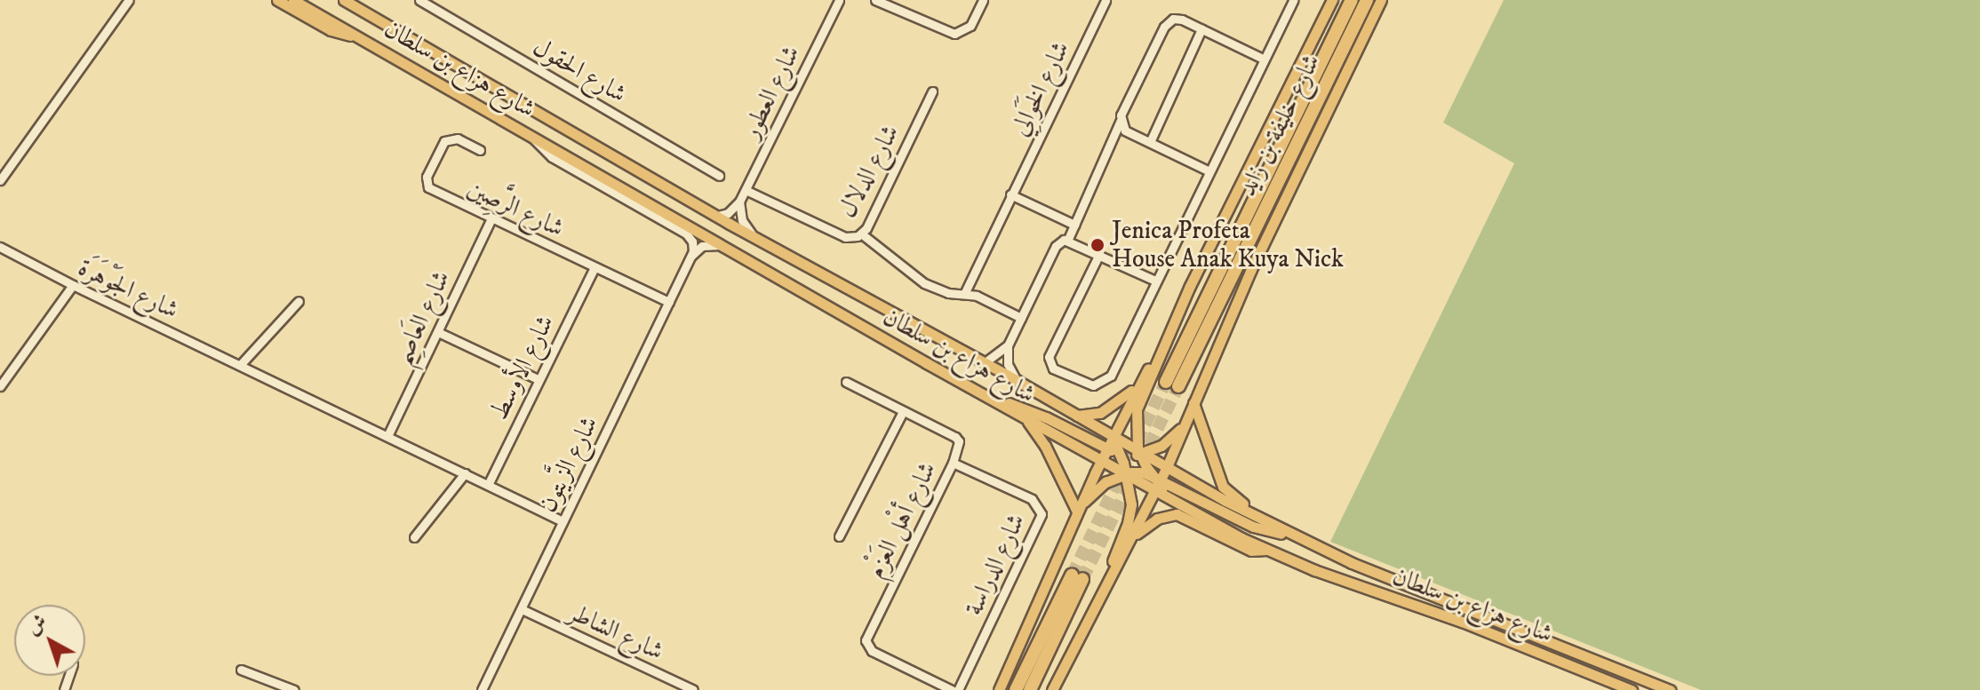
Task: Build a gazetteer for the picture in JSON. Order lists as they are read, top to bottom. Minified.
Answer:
{"streets":{"highway":["شارع خليفة بن زايد"],"main road":["شارع هزاع بن سلطان"],"street":["شارع الحقول","شارع الخَوَالِي","شارع العطور","شارع الدلال","شارع الرَّصِين","شارع الجَوْهَرَة","شارع العَاصِم","شارع الأوسط","شارع الزَّيتون","شارع أهْل العَزْم","شارع الدراسة","شارع الشاطر"]},"crossings":[["شارع هزاع بن سلطان","شارع العطور"],["شارع العطور","شارع الدلال"],["شارع الرَّصِين","شارع العَاصِم"],["شارع الرَّصِين","شارع الأوسط"],["شارع الرَّصِين","شارع الزَّيتون"],["شارع الجَوْهَرَة","شارع العَاصِم"],["شارع الجَوْهَرَة","شارع الأوسط"],["شارع الجَوْهَرَة","شارع الزَّيتون"],["شارع الزَّيتون","شارع الشاطر"],["شارع أهْل العَزْم","شارع الدراسة"]],"places":["Jenica Profeta House Anak Kuya Nick"],"north":"top left"}
